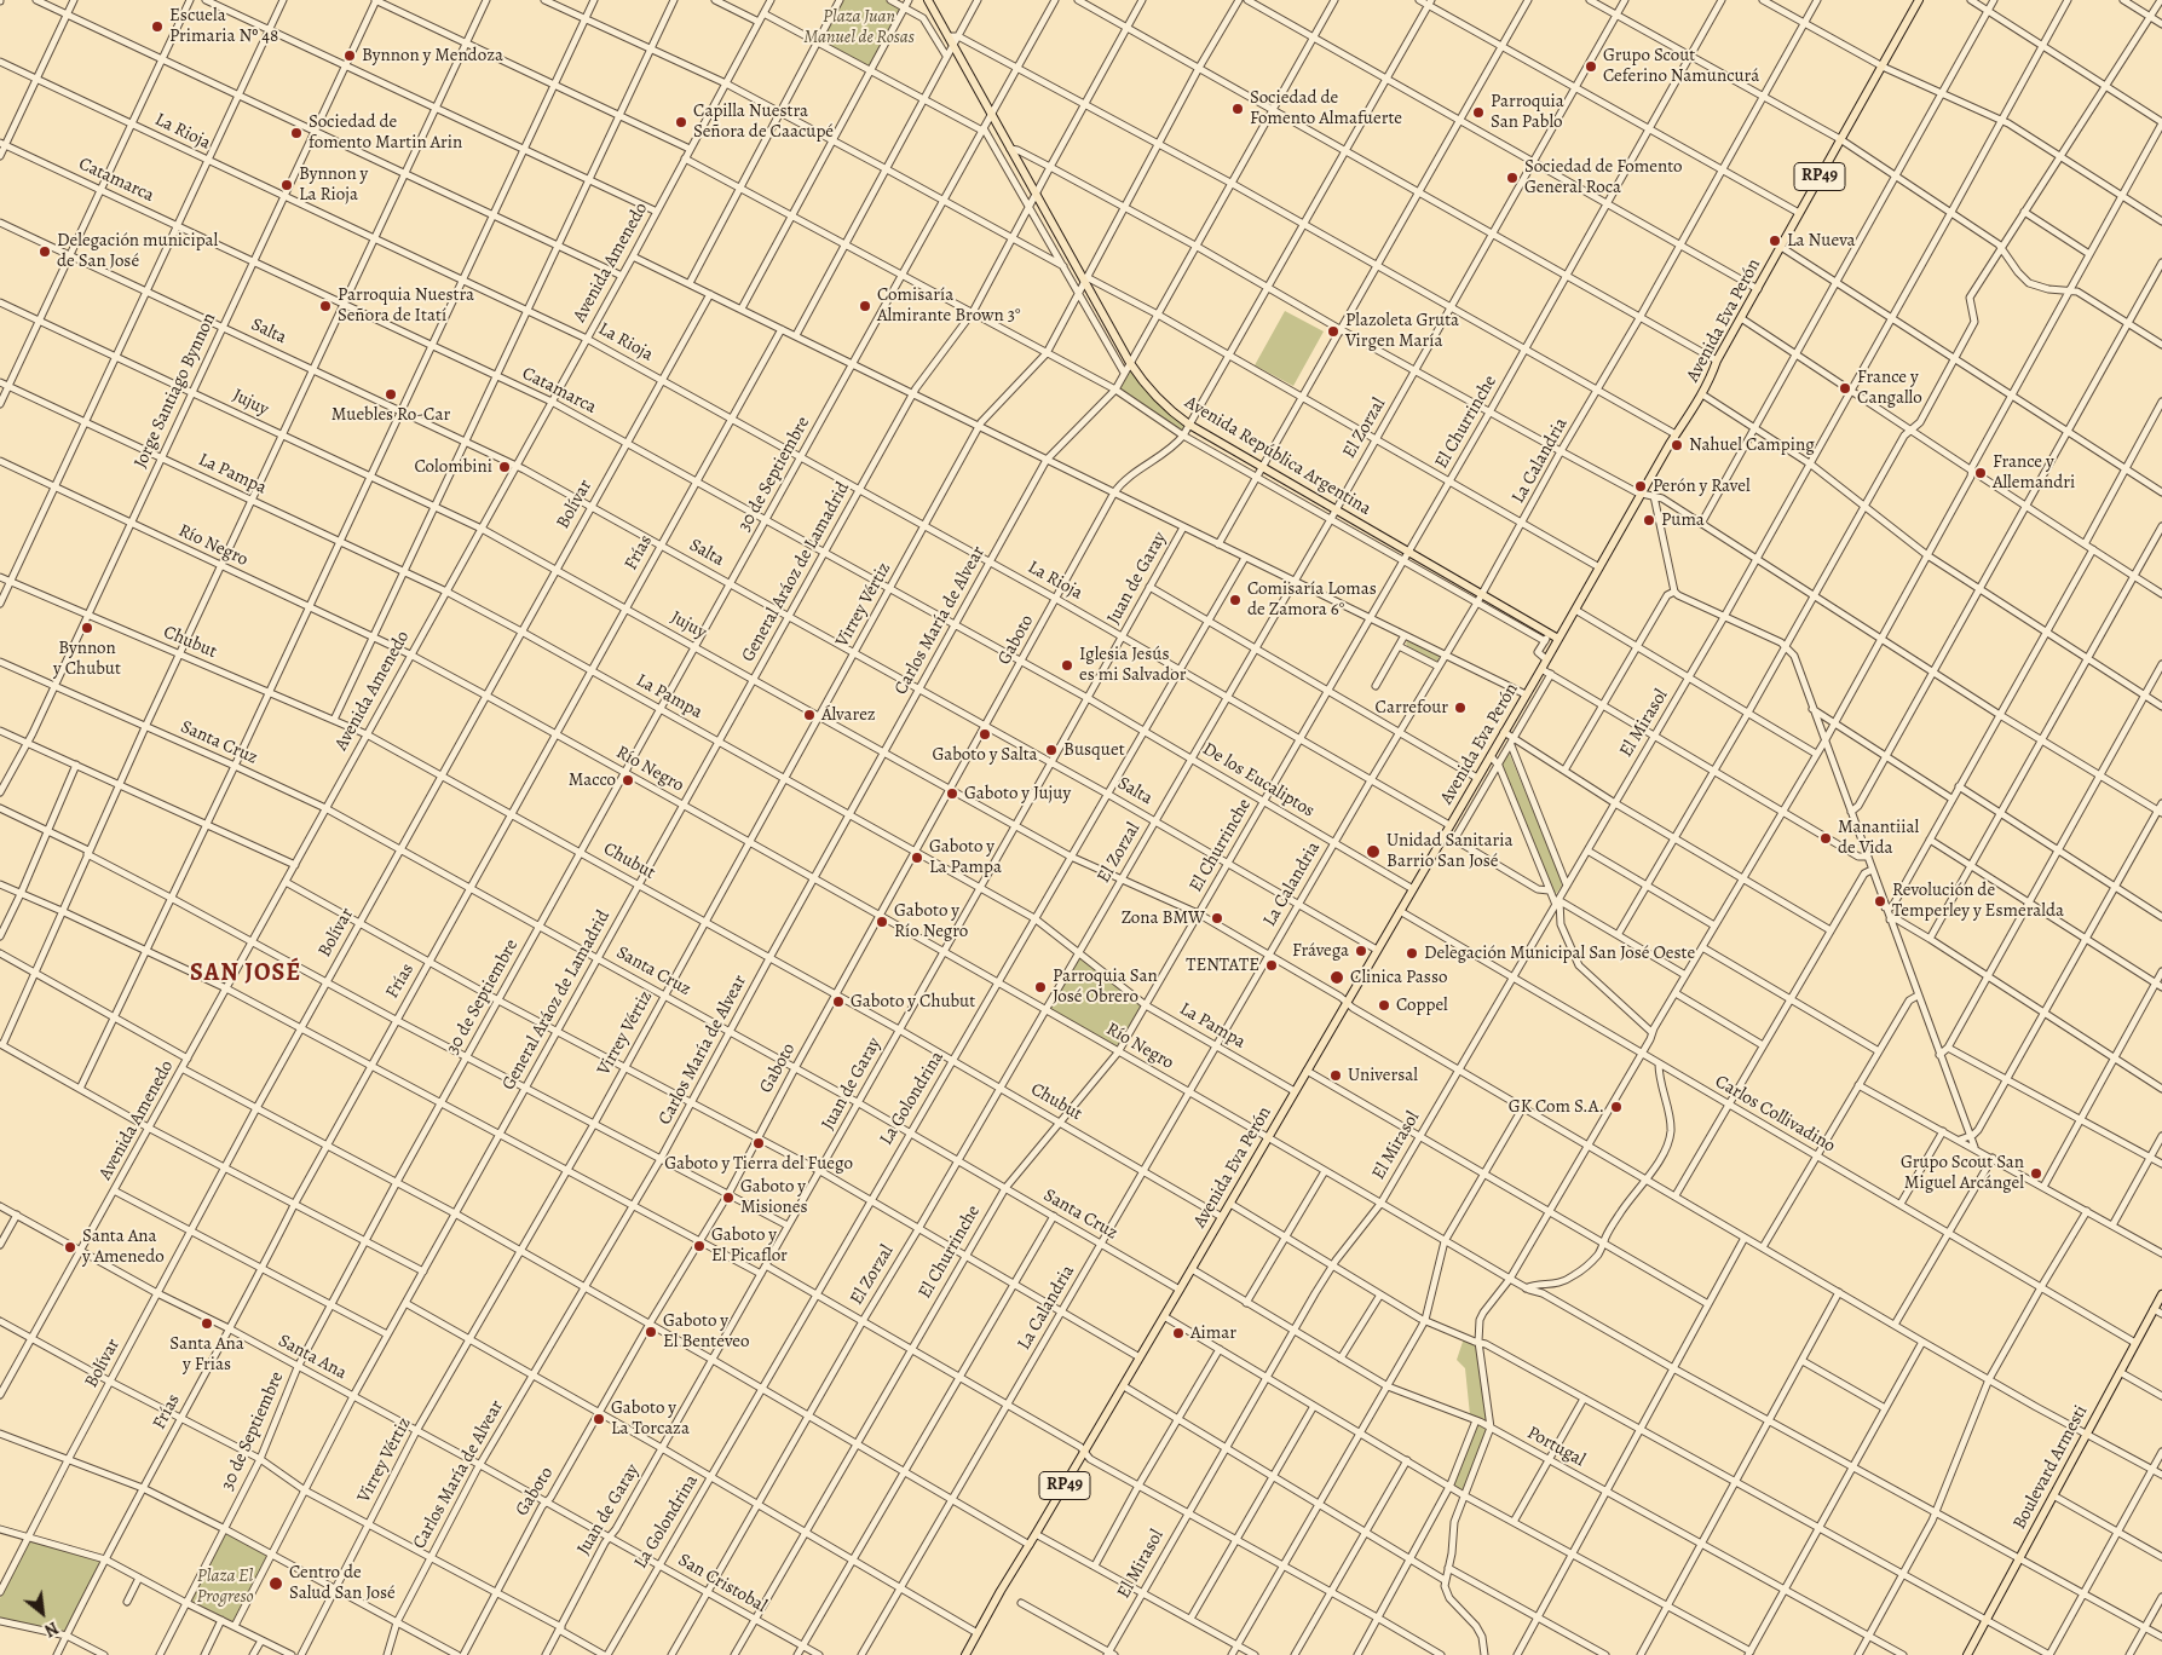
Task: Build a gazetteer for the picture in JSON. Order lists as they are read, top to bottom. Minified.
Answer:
{"streets":{"main road":["RP49","Avenida Eva Perón","Avenida República Argentina","Boulevard Armesti"],"street":["La Rioja","Catamarca","Avenida Amenedo","Salta","Jorge Santiago Bynnon","Jujuy","El Churrinche","El Zorzal","La Calandria","La Pampa","30 de Septiembre","Bolívar","Río Negro","Frías","General Aráoz de Lamadrid","Juan de Garay","Virrey Vértiz","Carlos María de Alvear","Gaboto","Chubut","El Mirasol","Santa Cruz","De los Eucaliptos","La Golondrina","Carlos Collivadino","Santa Ana","Portugal","San Cristobal"]},"crossings":[["La Rioja","Avenida Amenedo"],["La Rioja","Avenida Eva Perón"],["La Rioja","Jorge Santiago Bynnon"],["La Rioja","El Churrinche"],["La Rioja","El Zorzal"],["La Rioja","La Calandria"],["La Rioja","30 de Septiembre"],["La Rioja","Bolívar"],["La Rioja","Frías"],["La Rioja","General Aráoz de Lamadrid"],["La Rioja","Juan de Garay"],["La Rioja","Virrey Vértiz"],["La Rioja","Carlos María de Alvear"],["La Rioja","Gaboto"],["La Rioja","La Golondrina"],["Catamarca","Avenida Amenedo"],["Catamarca","Jorge Santiago Bynnon"],["Catamarca","30 de Septiembre"],["Catamarca","Bolívar"],["Catamarca","Frías"],["Catamarca","General Aráoz de Lamadrid"],["Catamarca","Juan de Garay"],["Catamarca","Virrey Vértiz"],["Catamarca","Carlos María de Alvear"],["Catamarca","Gaboto"],["Catamarca","De los Eucaliptos"],["Avenida Amenedo","Salta"],["Avenida Amenedo","Jujuy"],["Avenida Amenedo","Avenida República Argentina"],["Avenida Amenedo","La Pampa"],["Avenida Amenedo","Río Negro"],["Avenida Amenedo","Chubut"],["Avenida Amenedo","Santa Cruz"],["Avenida Amenedo","Santa Ana"],["Avenida Eva Perón","Salta"],["Avenida Eva Perón","Jujuy"],["Avenida Eva Perón","Avenida República Argentina"],["Avenida Eva Perón","La Pampa"],["Avenida Eva Perón","Río Negro"],["Avenida Eva Perón","Chubut"],["Avenida Eva Perón","Santa Cruz"],["Avenida Eva Perón","De los Eucaliptos"],["Avenida Eva Perón","Carlos Collivadino"],["Avenida Eva Perón","Portugal"],["Salta","Jorge Santiago Bynnon"],["Salta","El Churrinche"],["Salta","El Zorzal"],["Salta","La Calandria"],["Salta","30 de Septiembre"],["Salta","Bolívar"],["Salta","Frías"],["Salta","General Aráoz de Lamadrid"],["Salta","Juan de Garay"],["Salta","Virrey Vértiz"],["Salta","Carlos María de Alvear"],["Salta","Gaboto"],["Salta","La Golondrina"],["Jorge Santiago Bynnon","Jujuy"],["Jorge Santiago Bynnon","La Pampa"],["Jorge Santiago Bynnon","Río Negro"],["Jorge Santiago Bynnon","Chubut"],["Jorge Santiago Bynnon","Santa Cruz"],["Jujuy","El Churrinche"],["Jujuy","El Zorzal"],["Jujuy","La Calandria"],["Jujuy","30 de Septiembre"],["Jujuy","Bolívar"],["Jujuy","Frías"],["Jujuy","General Aráoz de Lamadrid"],["Jujuy","Juan de Garay"],["Jujuy","Virrey Vértiz"],["Jujuy","Carlos María de Alvear"],["Jujuy","Gaboto"],["Jujuy","El Mirasol"],["Jujuy","La Golondrina"],["Jujuy","Boulevard Armesti"],["El Churrinche","Avenida República Argentina"],["El Churrinche","La Pampa"],["El Churrinche","Río Negro"],["El Churrinche","Chubut"],["El Churrinche","Santa Cruz"],["El Churrinche","De los Eucaliptos"],["El Churrinche","San Cristobal"],["El Zorzal","Avenida República Argentina"],["El Zorzal","La Pampa"],["El Zorzal","Río Negro"],["El Zorzal","Chubut"],["El Zorzal","Santa Cruz"],["El Zorzal","De los Eucaliptos"],["El Zorzal","San Cristobal"],["Avenida República Argentina","La Calandria"],["Avenida República Argentina","30 de Septiembre"],["Avenida República Argentina","General Aráoz de Lamadrid"],["Avenida República Argentina","Virrey Vértiz"],["Avenida República Argentina","Carlos María de Alvear"],["Avenida República Argentina","Gaboto"],["La Calandria","La Pampa"],["La Calandria","Río Negro"],["La Calandria","Chubut"],["La Calandria","Santa Cruz"],["La Calandria","De los Eucaliptos"],["La Pampa","30 de Septiembre"],["La Pampa","Bolívar"],["La Pampa","Frías"],["La Pampa","General Aráoz de Lamadrid"],["La Pampa","Juan de Garay"],["La Pampa","Virrey Vértiz"],["La Pampa","Carlos María de Alvear"],["La Pampa","Gaboto"],["La Pampa","La Golondrina"],["30 de Septiembre","Río Negro"],["30 de Septiembre","Chubut"],["30 de Septiembre","Santa Cruz"],["30 de Septiembre","Santa Ana"],["Bolívar","Río Negro"],["Bolívar","Chubut"],["Bolívar","Santa Cruz"],["Bolívar","Santa Ana"],["Río Negro","Frías"],["Río Negro","General Aráoz de Lamadrid"],["Río Negro","Juan de Garay"],["Río Negro","Virrey Vértiz"],["Río Negro","Carlos María de Alvear"],["Río Negro","Gaboto"],["Río Negro","El Mirasol"],["Río Negro","La Golondrina"],["Río Negro","Boulevard Armesti"],["Frías","Chubut"],["Frías","Santa Cruz"],["Frías","Santa Ana"],["General Aráoz de Lamadrid","Chubut"],["General Aráoz de Lamadrid","Santa Cruz"],["General Aráoz de Lamadrid","Santa Ana"],["Juan de Garay","Chubut"],["Juan de Garay","Santa Cruz"],["Juan de Garay","De los Eucaliptos"],["Juan de Garay","Santa Ana"],["Juan de Garay","San Cristobal"],["Virrey Vértiz","Chubut"],["Virrey Vértiz","Santa Cruz"],["Virrey Vértiz","Santa Ana"],["Carlos María de Alvear","Chubut"],["Carlos María de Alvear","Santa Cruz"],["Carlos María de Alvear","Santa Ana"],["Gaboto","Chubut"],["Gaboto","Santa Cruz"],["Gaboto","Santa Ana"],["Chubut","La Golondrina"],["El Mirasol","Carlos Collivadino"],["El Mirasol","Portugal"],["Santa Cruz","La Golondrina"],["De los Eucaliptos","La Golondrina"],["La Golondrina","San Cristobal"],["Carlos Collivadino","Boulevard Armesti"],["Santa Ana","San Cristobal"]],"districts":["SAN JOSÉ"],"parks":["Plaza Juan Manuel de Rosas","Plaza El Progreso"],"places":["Escuela Primaria Nº 48","Bynnon y Mendoza","Grupo Scout Ceferino Namuncurá","Sociedad de Fomento Almafuerte","Parroquia San Pablo","Capilla Nuestra Señora de Caacupé","Sociedad de fomento Martin Arin","Sociedad de Fomento General Roca","Bynnon y La Rioja","La Nueva","Delegación municipal de San José","Parroquia Nuestra Señora de Itatí","Comisaría Almirante Brown 3°","Plazoleta Gruta Virgen María","France y Cangallo","Muebles Ro-Car","Nahuel Camping","Colombini","France y Allemandri","Perón y Ravel","Puma","Comisaría Lomas de Zamora 6°","Bynnon y Chubut","Iglesia Jesús es mi Salvador","Carrefour","Álvarez","Gaboto y Salta","Busquet","Macco","Gaboto y Jujuy","Manantiial de Vida","Unidad Sanitaria Barrio San José","Gaboto y La Pampa","Revolución de Temperley y Esmeralda","Zona BMW","Gaboto y Río Negro","Frávega","Delegación Municipal San José Oeste","TENTATE","Clinica Passo","Parroquia San José Obrero","Gaboto y Chubut","Coppel","Universal","GK Com S.A.","Gaboto y Tierra del Fuego","Grupo Scout San Miguel Arcángel","Gaboto y Misiones","Gaboto y El Picaflor","Santa Ana y Amenedo","Santa Ana y Frias","Gaboto y El Benteveo","Aimar","Gaboto y La Torcaza","Centro de Salud San José"],"north":"bottom right"}
